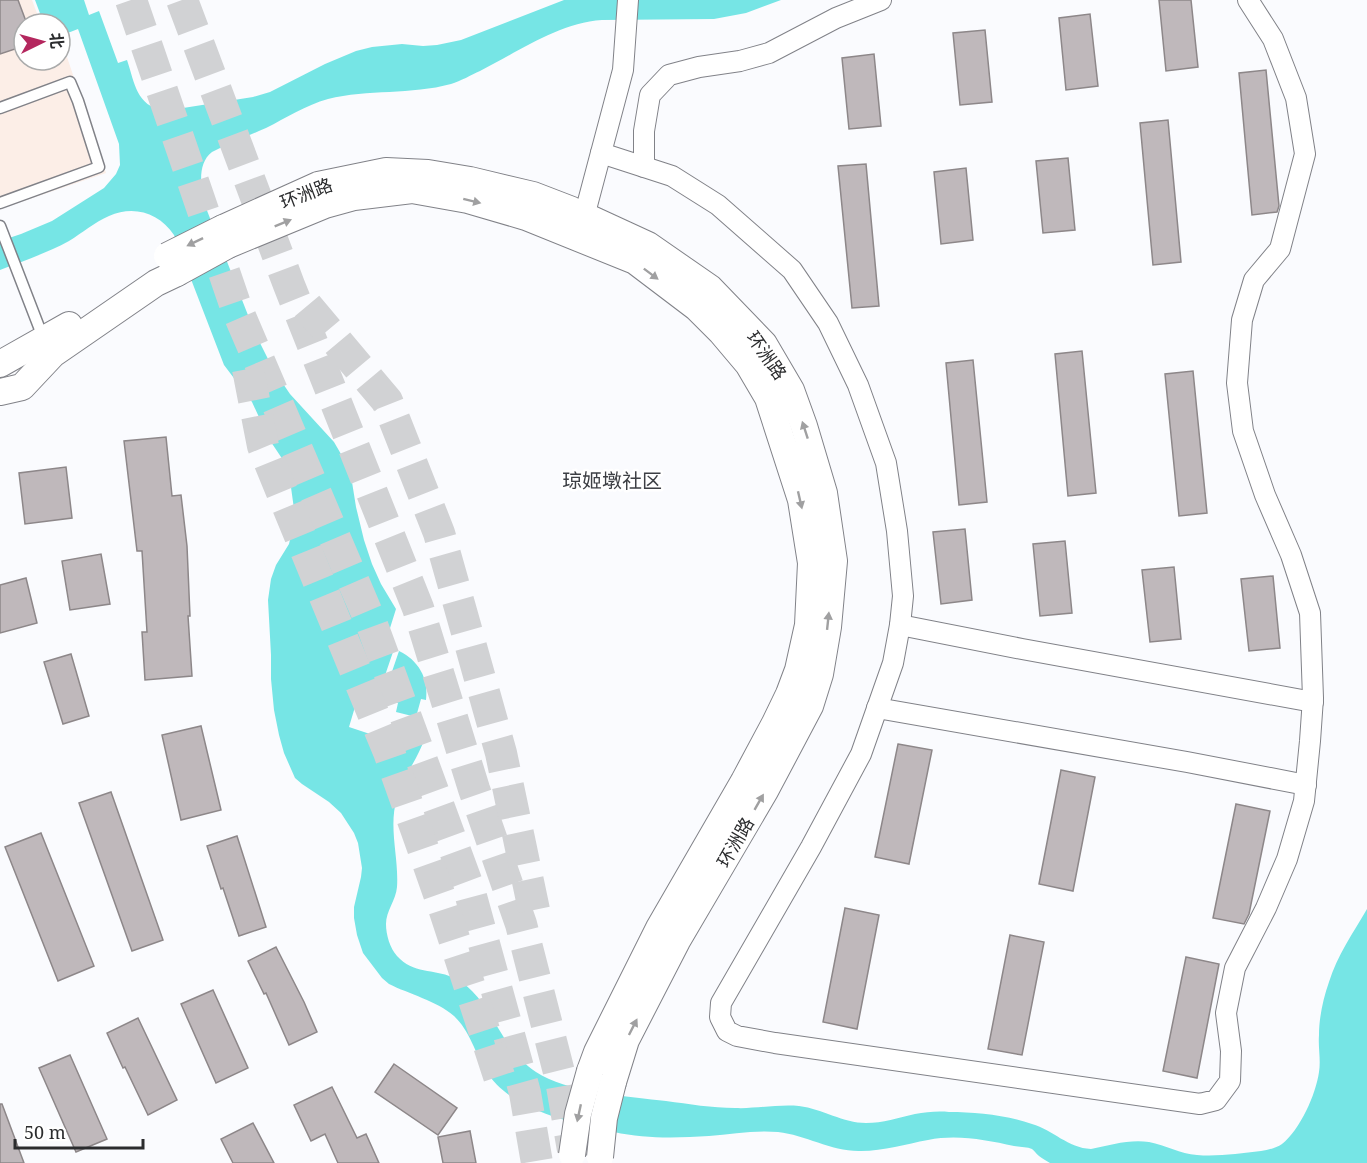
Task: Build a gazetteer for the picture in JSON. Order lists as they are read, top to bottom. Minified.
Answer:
{"streets":{"street":["环洲路"]},"districts":["琼姬墩社区"],"scale_bar":"50 m","north":"right"}
